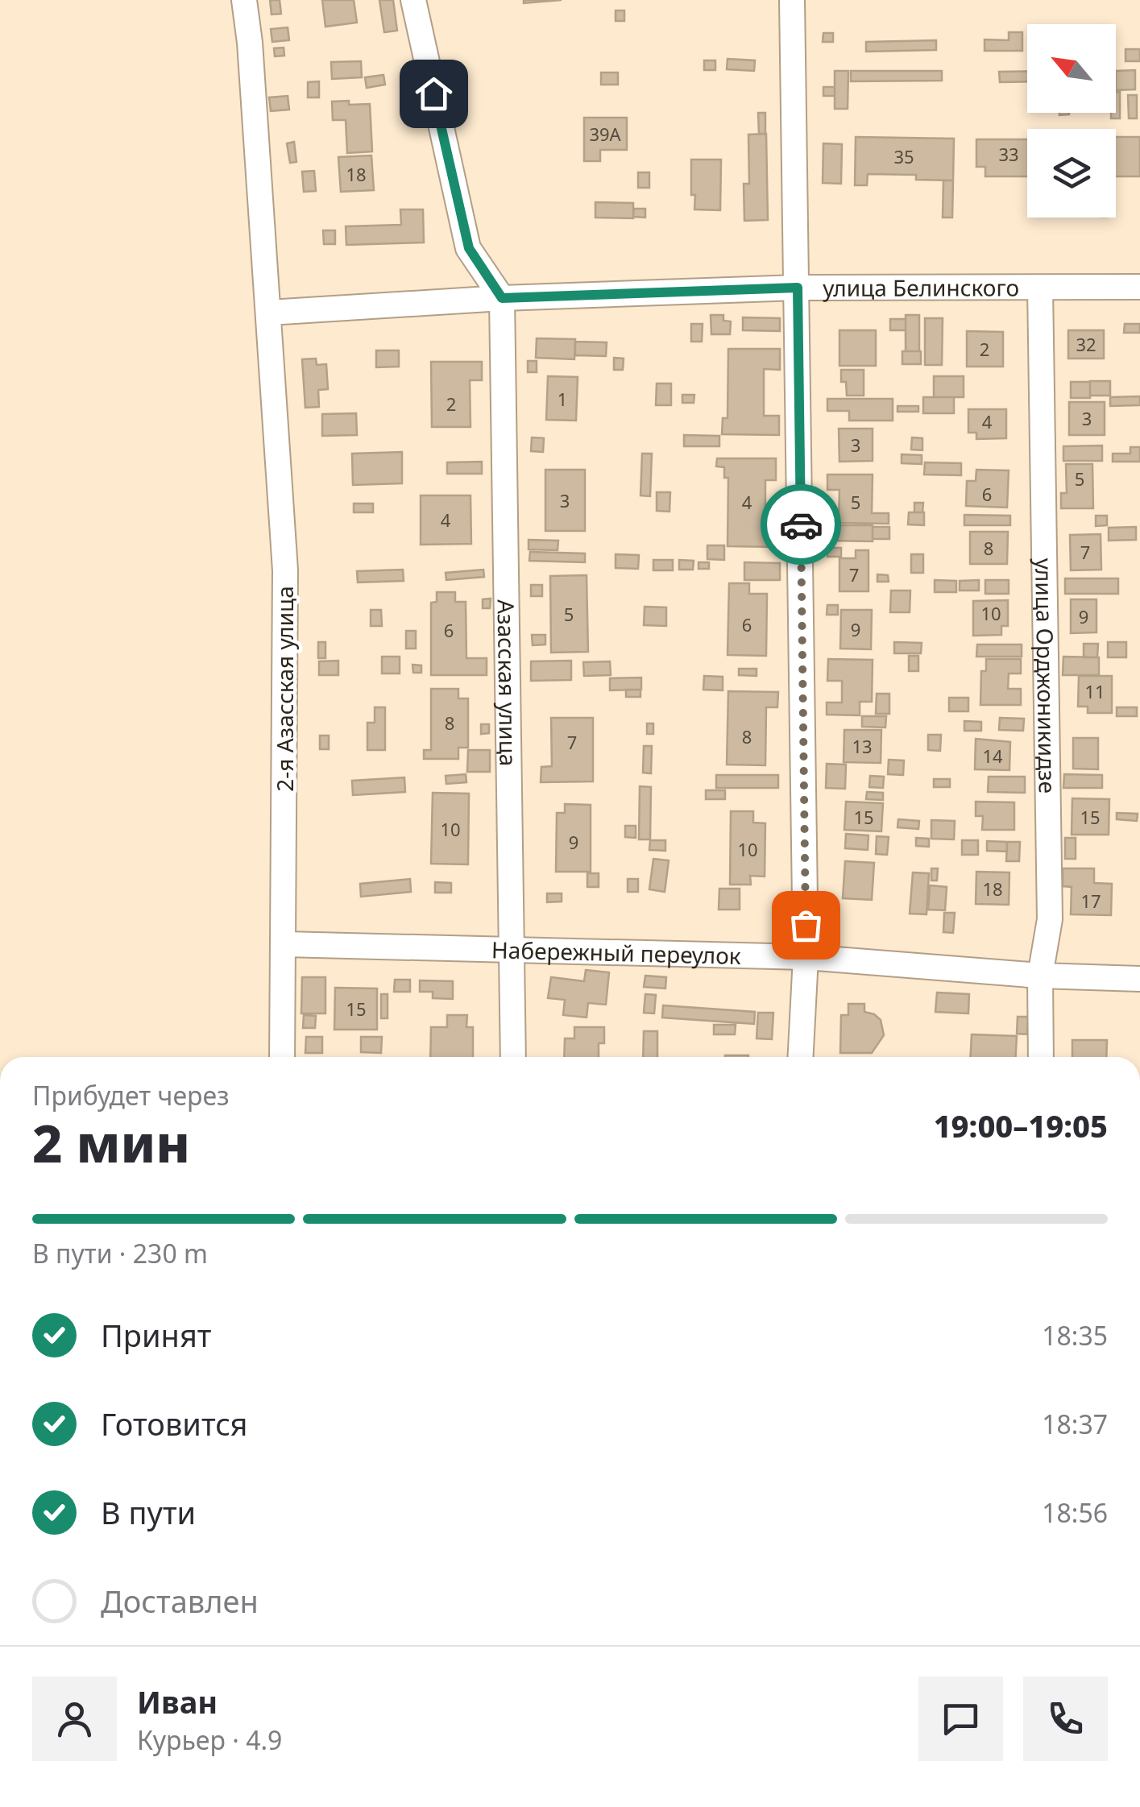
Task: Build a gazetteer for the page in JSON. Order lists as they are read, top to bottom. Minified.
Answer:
{"streets":{"street":["улица Белинского","улица Орджоникидзе","Азасская улица","2-я Азасская улица","Набережный переулок"]},"crossings":[["улица Белинского","улица Орджоникидзе"],["улица Белинского","Азасская улица"],["улица Белинского","2-я Азасская улица"],["улица Орджоникидзе","Набережный переулок"],["Азасская улица","Набережный переулок"],["2-я Азасская улица","Набережный переулок"]],"house_numbers":["39А","33","35","18","32","2","1","2","3","4","3","5","6","3","4","5","4","8","7","7","10","5","9","6","9","6","11","8","8","7","13","14","15","15","10","9","10","18","17","15"],"north":"top left","page":{"heading":["2 мин","Прибудет через","19:00–19:05"],"panel":["Иван","Курьер · 4.9"],"bar":"В пути · 230 m","list":[["Принят","18:35"],["Готовится","18:37"],["В пути","18:56"],"Доставлен"]}}
